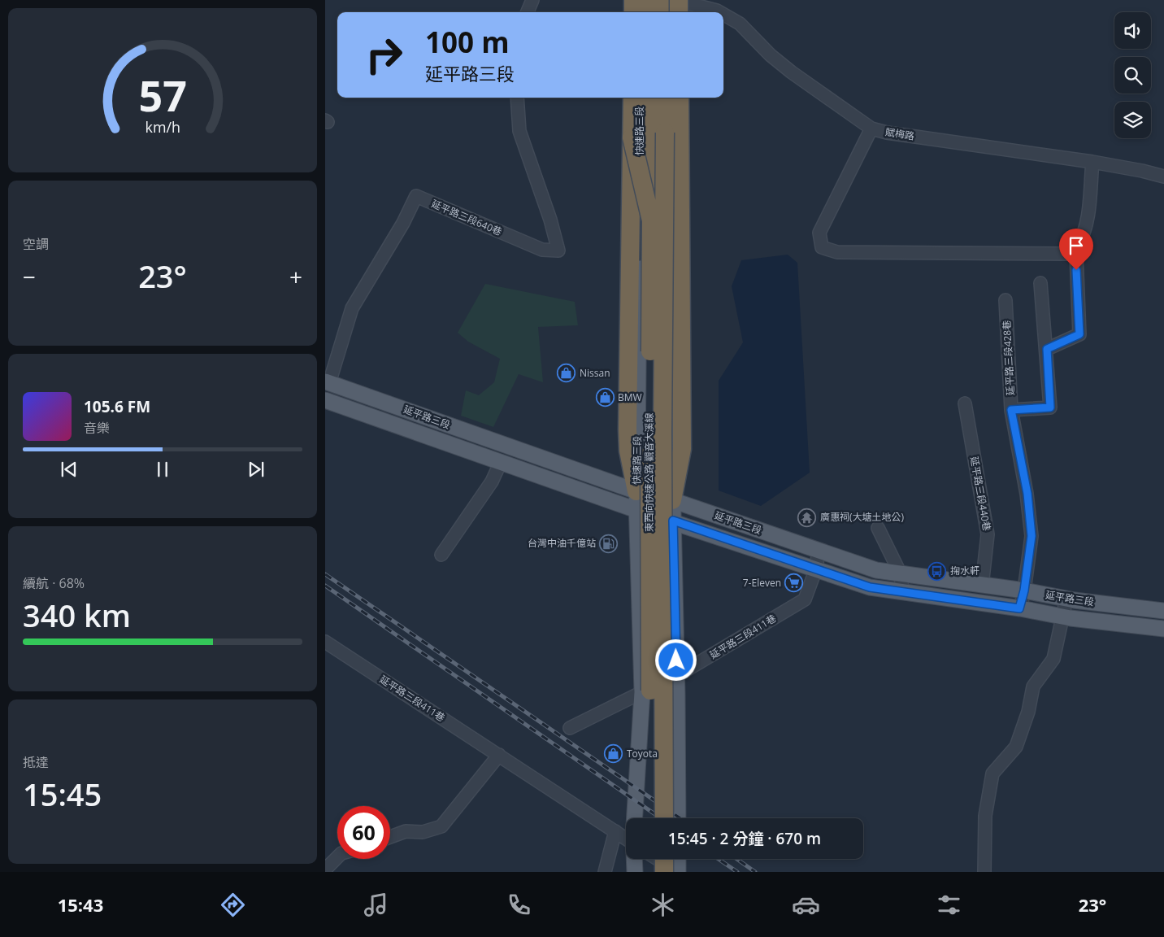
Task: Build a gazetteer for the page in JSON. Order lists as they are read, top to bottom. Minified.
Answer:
{"streets":{"highway":["東西向快速公路 觀音大溪線"],"main road":["快速路三段","延平路三段"],"street":["賦梅路","延平路三段640巷","延平路三段428巷","延平路三段440巷","延平路三段411巷"]},"crossings":[["快速路三段","延平路三段"],["快速路三段","延平路三段411巷"],["延平路三段640巷","延平路三段"],["延平路三段428巷","延平路三段"],["延平路三段","延平路三段440巷"],["延平路三段","延平路三段411巷"]],"places":{"shop":["Nissan","BMW","Toyota"],"temple":["廣惠祠(大塘土地公)"],"fuel station":["台灣中油千億站"],"bus stop":["掬水軒"],"supermarket":["7-Eleven"]},"page":{"turn":["100 m","延平路三段"],"tile":["空調",["續航 · 68%","340 km"],["抵達","15:45"]],"heat":["−","23°","+"],"song":["105.6 FM","音樂"],"limit":"60","trip":"15:45 · 2 分鐘 · 670 m","tabs":["15:43","23°"],"gauge":["57","km/h"]}}
